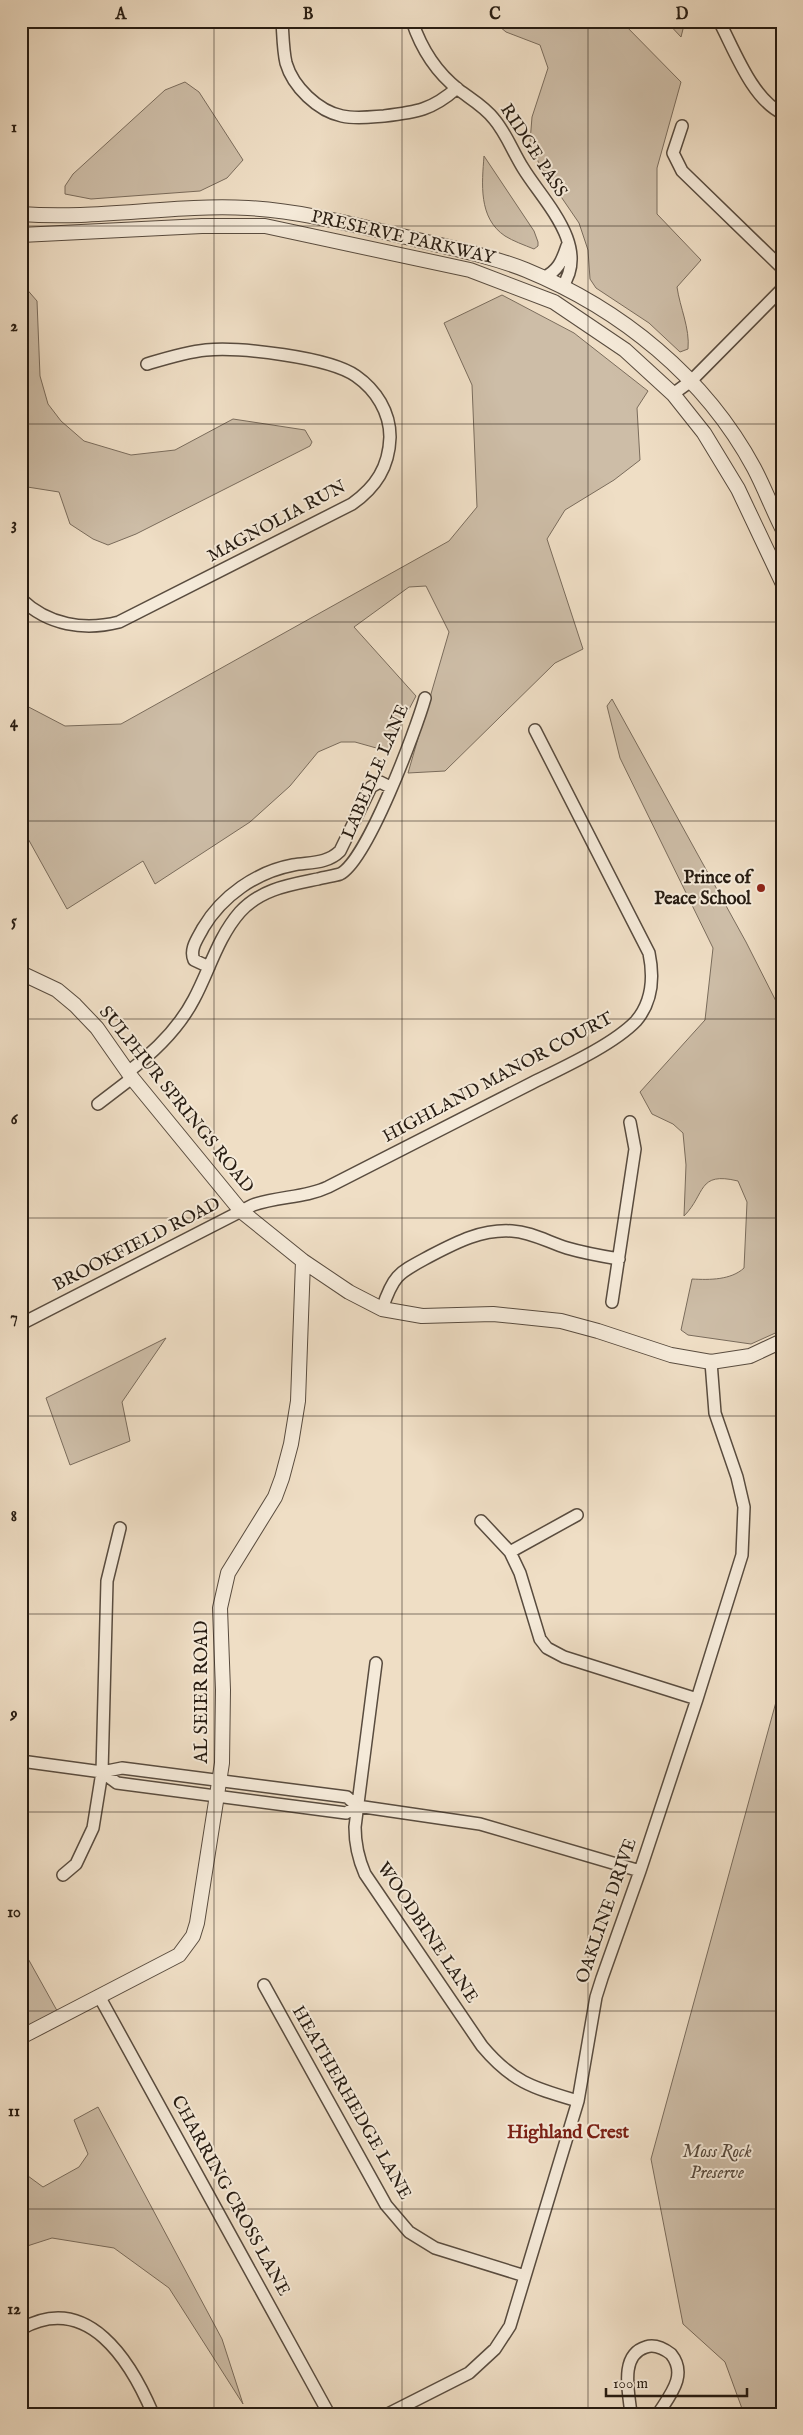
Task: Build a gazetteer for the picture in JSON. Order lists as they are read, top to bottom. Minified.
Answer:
{"streets":{"street":["RIDGE PASS","PRESERVE PARKWAY","MAGNOLIA RUN","LABELLE LANE","HIGHLAND MANOR COURT","SULPHUR SPRINGS ROAD","BROOKFIELD ROAD","AL SEIER ROAD","OAKLINE DRIVE","WOODBINE LANE","HEATHERHEDGE LANE","CHARRING CROSS LANE"]},"crossings":[["RIDGE PASS","PRESERVE PARKWAY"],["LABELLE LANE","SULPHUR SPRINGS ROAD"],["HIGHLAND MANOR COURT","SULPHUR SPRINGS ROAD"],["HIGHLAND MANOR COURT","BROOKFIELD ROAD"],["SULPHUR SPRINGS ROAD","BROOKFIELD ROAD"],["SULPHUR SPRINGS ROAD","AL SEIER ROAD"],["SULPHUR SPRINGS ROAD","OAKLINE DRIVE"],["AL SEIER ROAD","CHARRING CROSS LANE"],["OAKLINE DRIVE","WOODBINE LANE"],["OAKLINE DRIVE","HEATHERHEDGE LANE"]],"districts":["Highland Crest"],"parks":["Moss Rock Preserve"],"places":["Prince of Peace School"],"scale_bar":"100 m","grid":{"columns":["A","B","C","D"],"rows":["1","2","3","4","5","6","7","8","9","10","11","12"]}}
